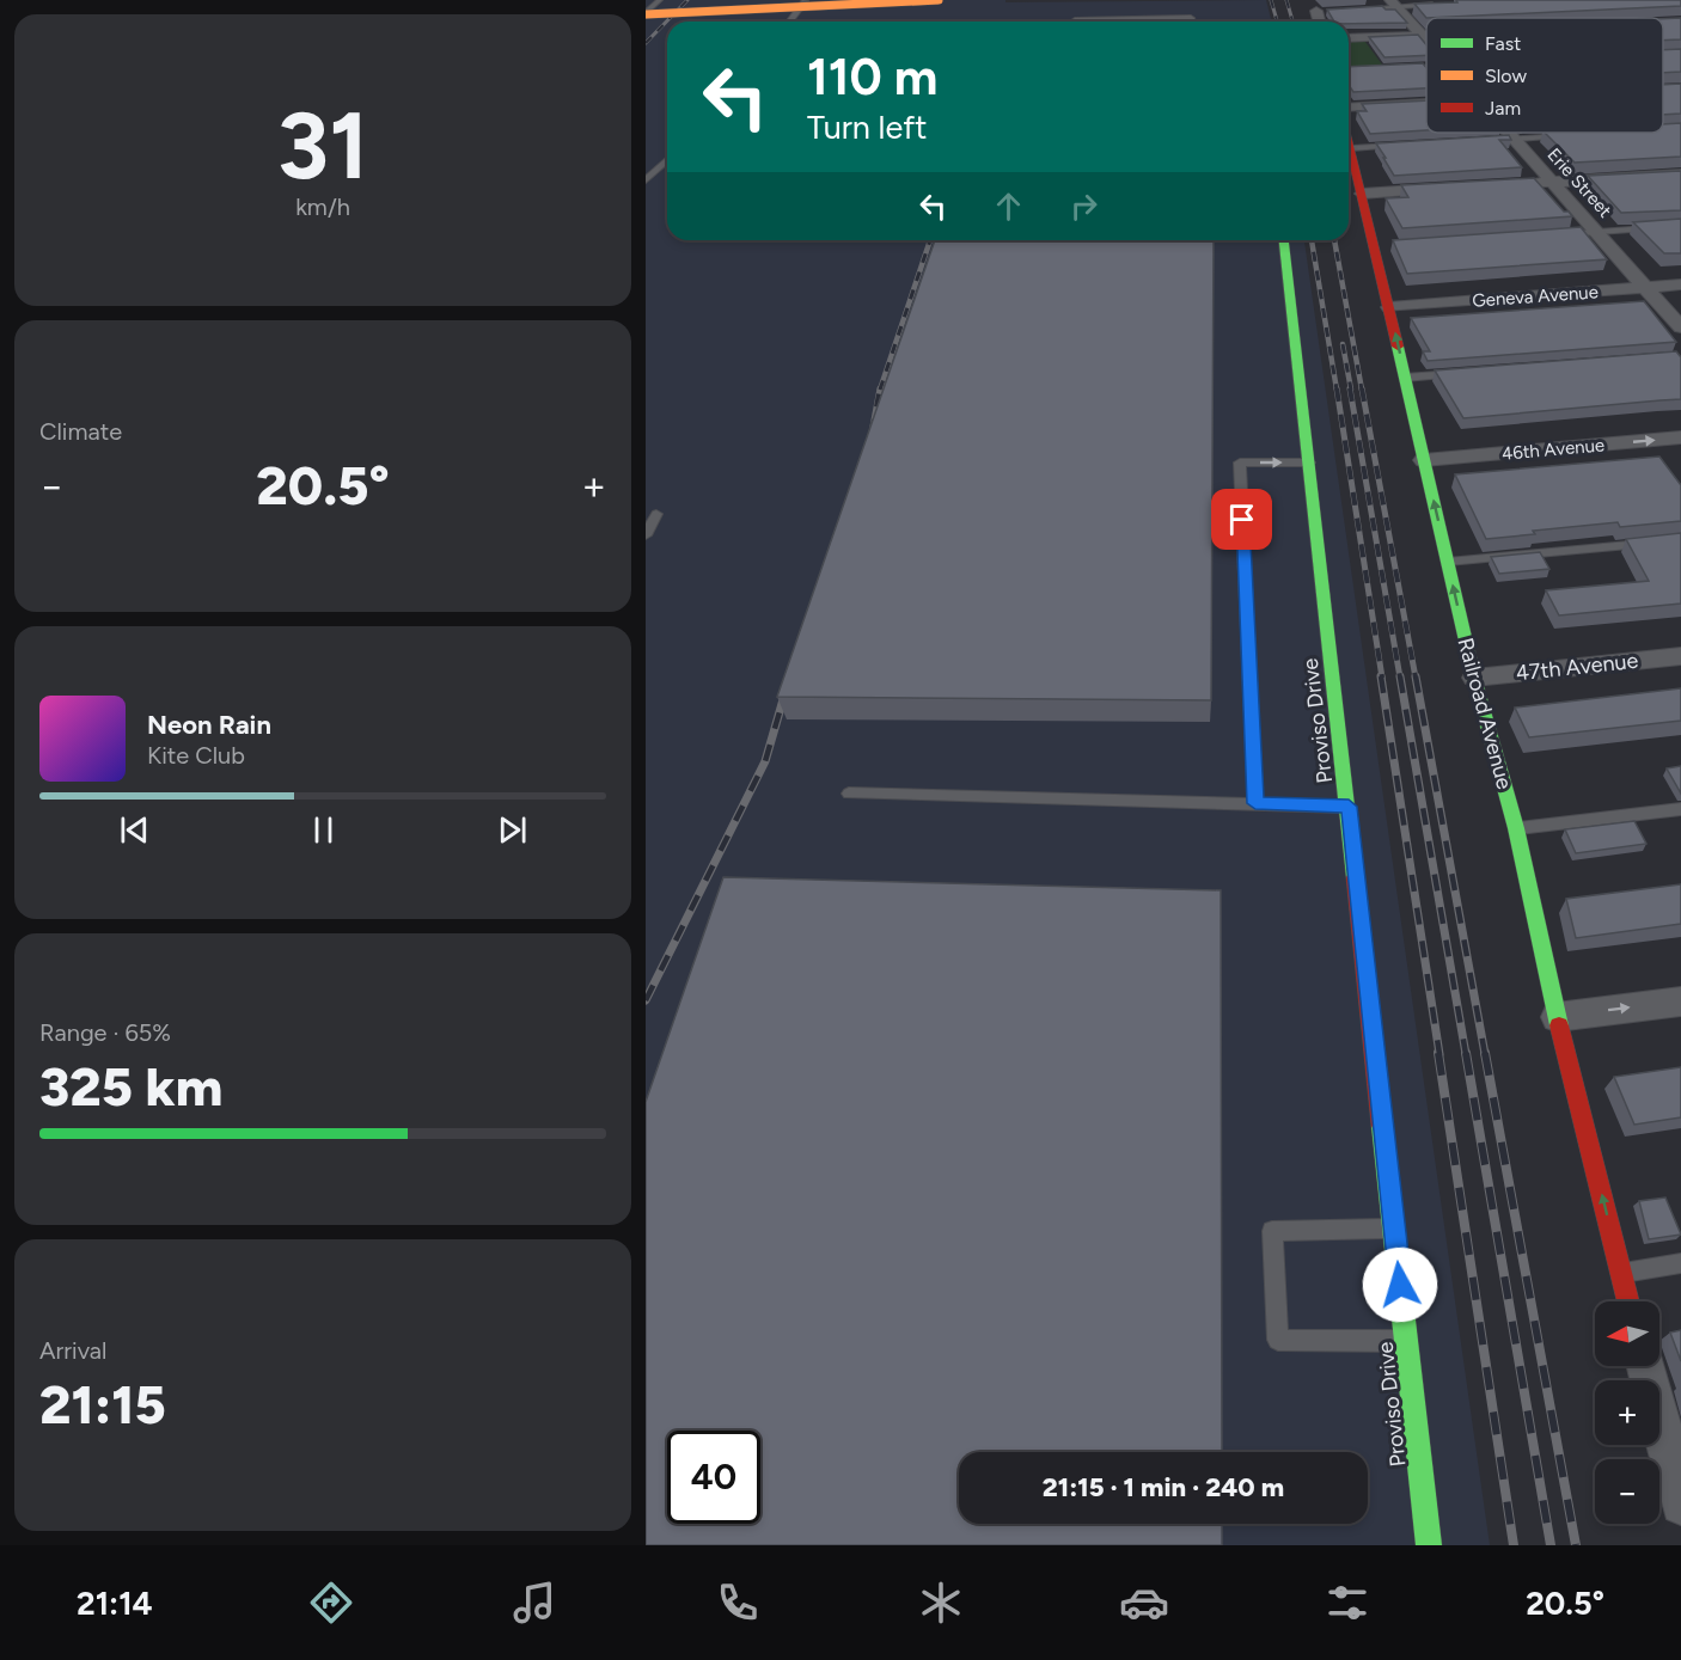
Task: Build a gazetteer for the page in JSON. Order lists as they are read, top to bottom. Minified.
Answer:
{"streets":{"street":["Erie Street","Geneva Avenue","46th Avenue","47th Avenue","Railroad Avenue","Proviso Drive"]},"crossings":[["Erie Street","Geneva Avenue"],["Geneva Avenue","Railroad Avenue"],["46th Avenue","Railroad Avenue"],["47th Avenue","Railroad Avenue"]],"one_way":["46th Avenue","Railroad Avenue"],"legend":["Fast","Slow","Jam"],"north":"left","page":{"tile":[["31","km/h"],"Climate",["Range · 65%","325 km"],["Arrival","21:15"]],"turn":["110 m","Turn left"],"heat":["−","20.5°","+"],"song":["Neon Rain","Kite Club"],"map_buttons":["+","−"],"limit":"40","trip":"21:15 · 1 min · 240 m","tabs":["21:14","20.5°"]}}
